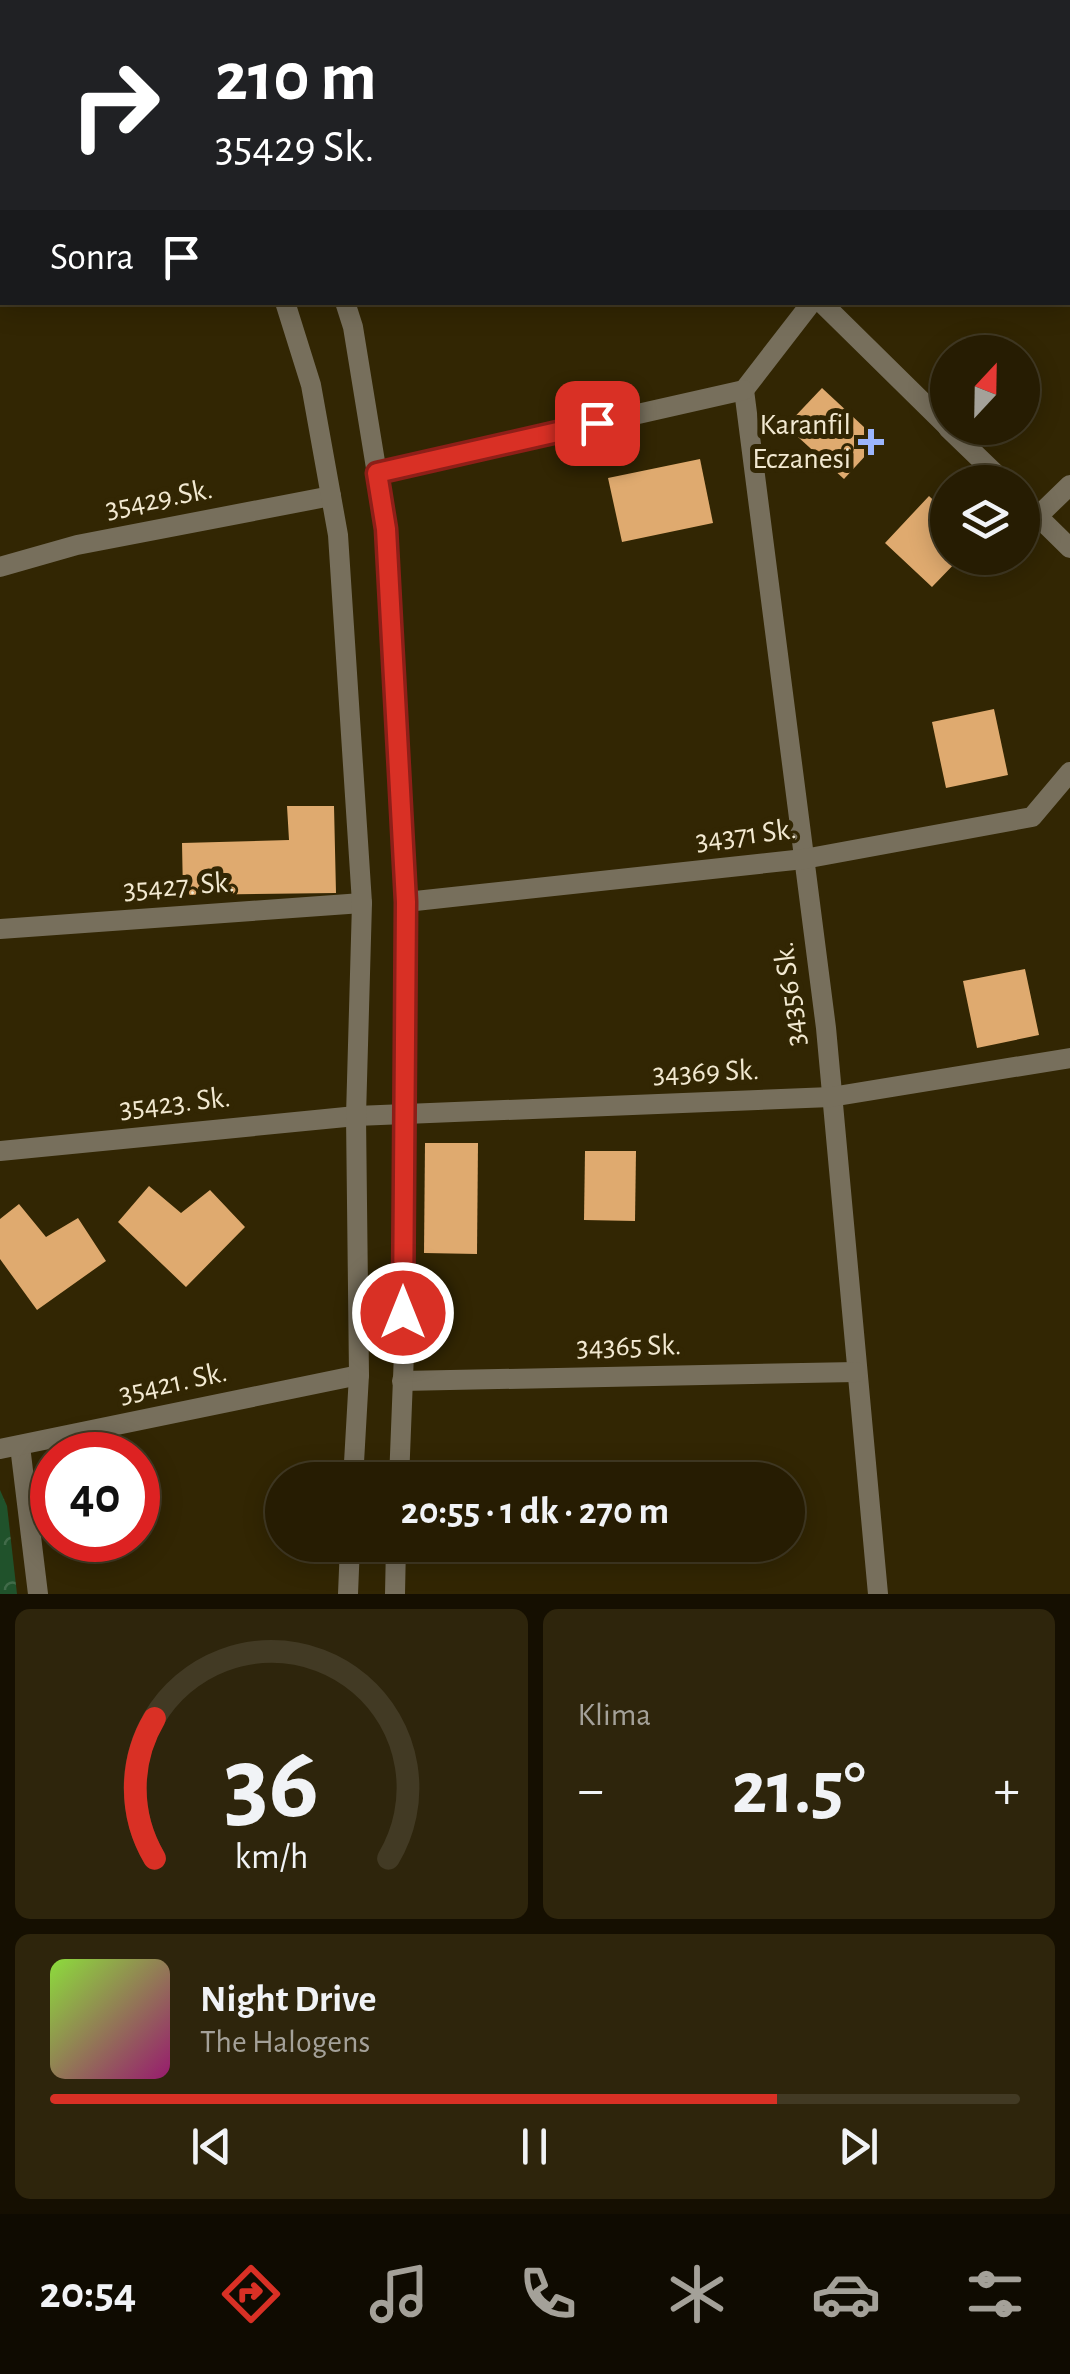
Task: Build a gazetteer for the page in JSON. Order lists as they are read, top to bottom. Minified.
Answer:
{"streets":{"street":["35429.Sk.","34371 Sk.","35427. Sk.","34356 Sk.","34369 Sk.","35423. Sk.","34365 Sk.","35421. Sk."]},"crossings":[["34371 Sk.","34356 Sk."],["34356 Sk.","34369 Sk."],["34356 Sk.","34365 Sk."],["34369 Sk.","35423. Sk."]],"places":{"health":["Karanfil Eczanesi"]},"north":"top","page":{"turn":["210 m","35429 Sk."],"then":"Sonra","limit":"40","trip":"20:55 · 1 dk · 270 m","tile":"Klima","heat":["−","21.5°","+"],"song":["Night Drive","The Halogens"],"tabs":"20:54","gauge":["36","km/h"]}}
